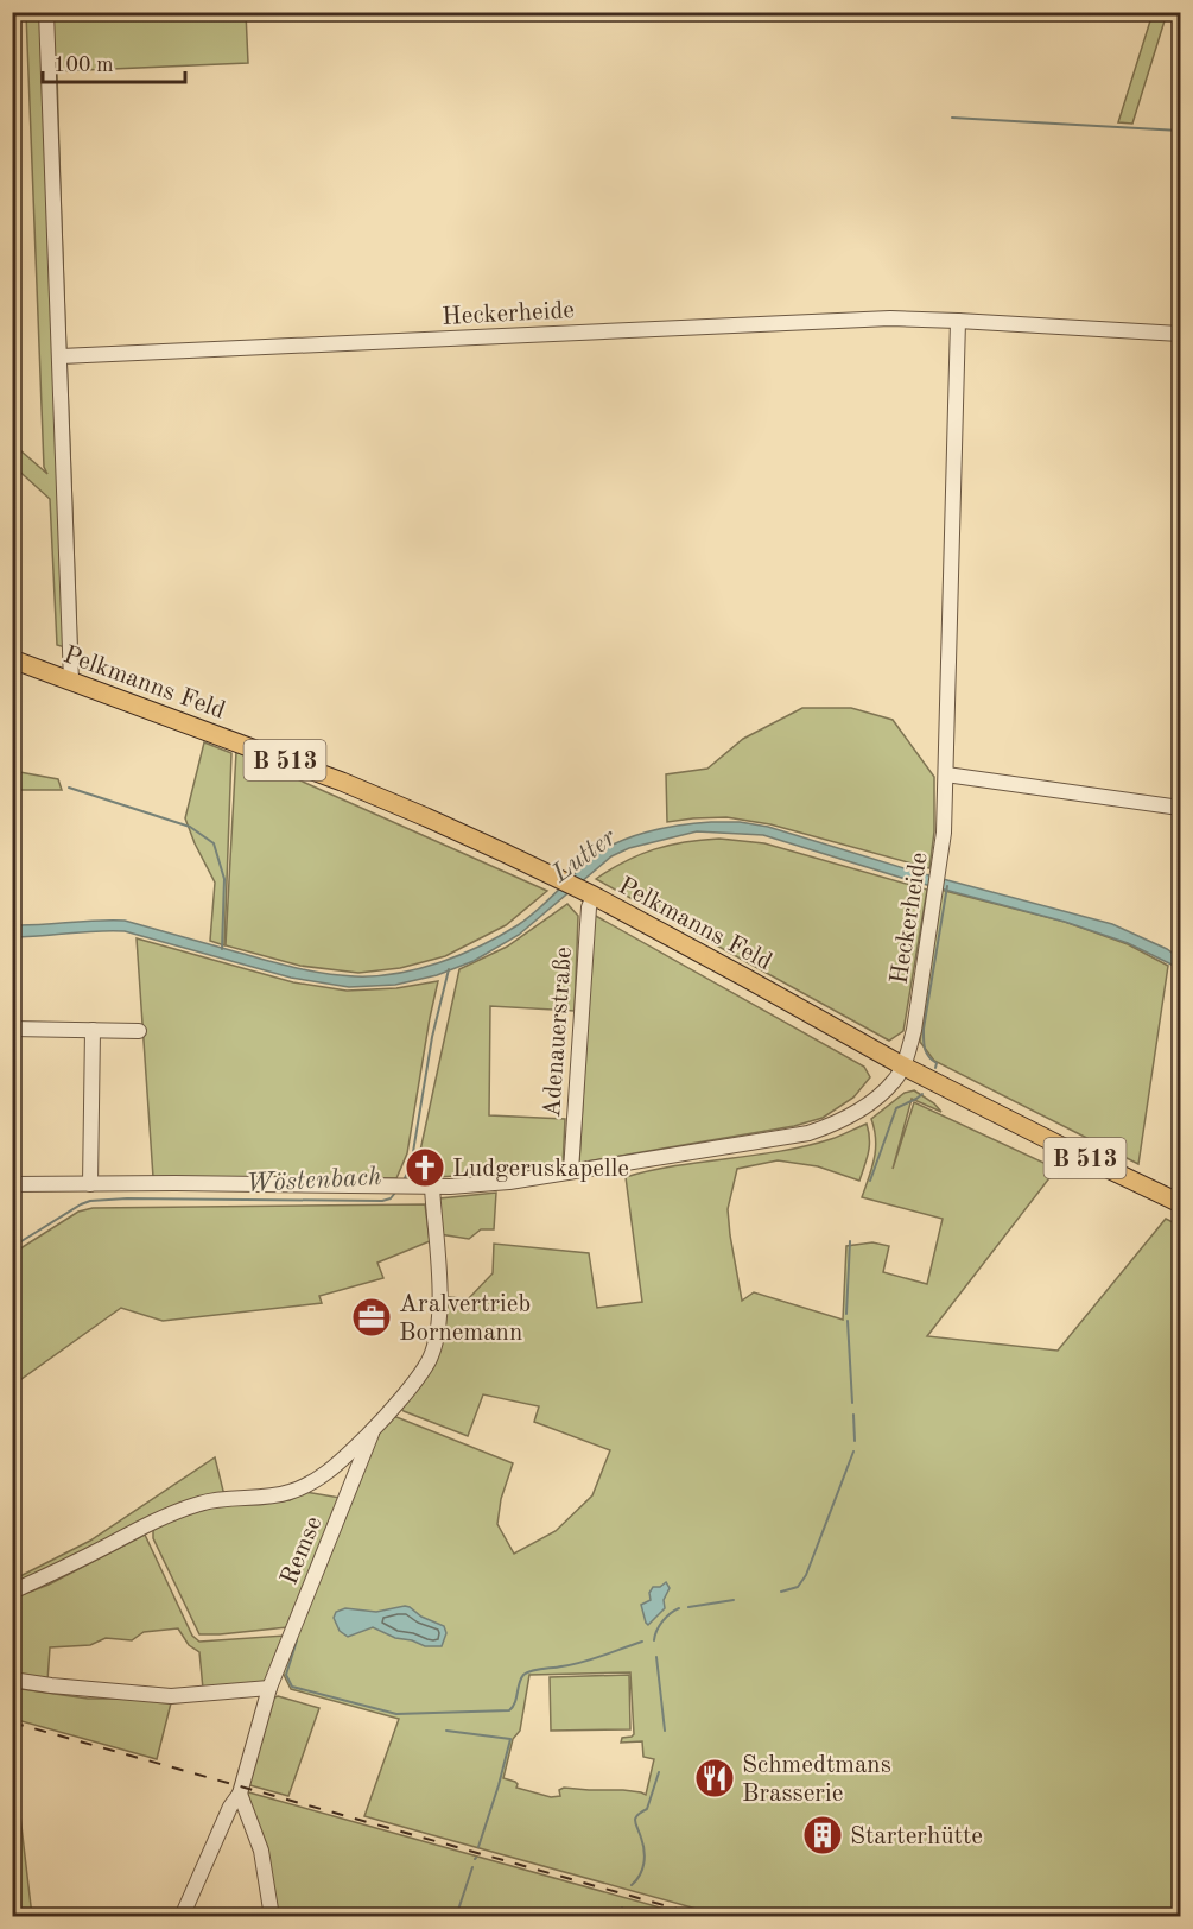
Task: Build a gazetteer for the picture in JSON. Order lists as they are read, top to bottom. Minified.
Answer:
{"streets":{"main road":["Pelkmanns Feld","B 513"],"street":["Heckerheide","Adenauerstraße","Remse"]},"crossings":[["Heckerheide","Pelkmanns Feld"],["Pelkmanns Feld","Adenauerstraße"]],"water":["Lutter","Wöstenbach"],"places":{"church":["Ludgeruskapelle"],"office":["Aralvertrieb Bornemann"],"restaurant":["Schmedtmans Brasserie"],"building":["Starterhütte"]},"scale_bar":"100 m"}
